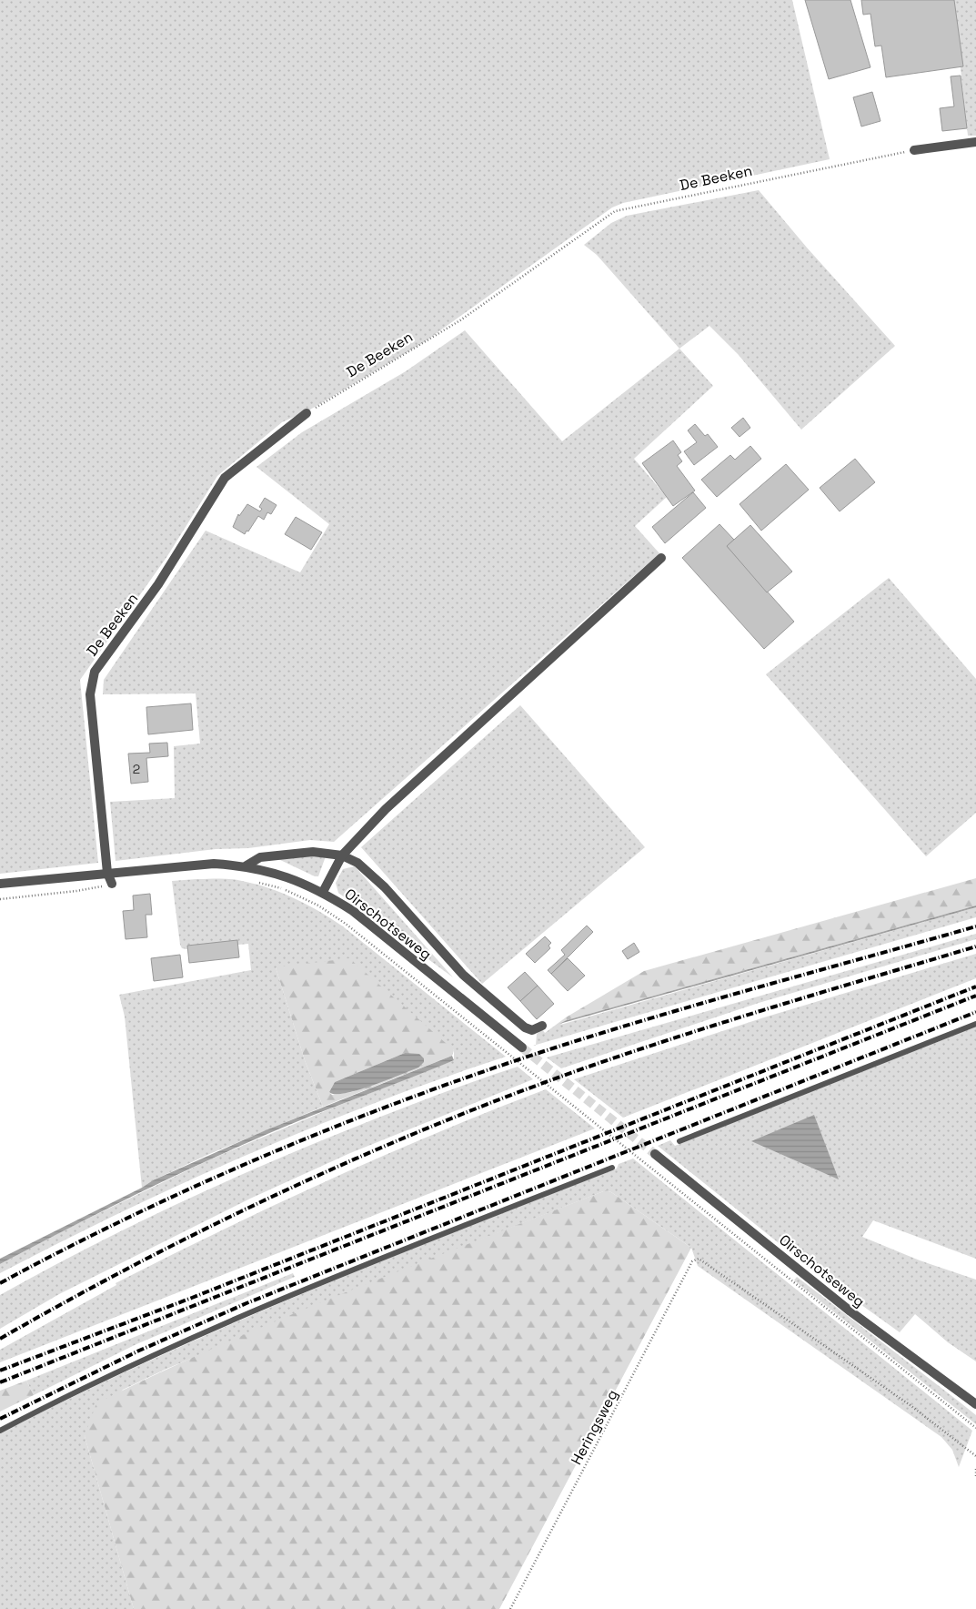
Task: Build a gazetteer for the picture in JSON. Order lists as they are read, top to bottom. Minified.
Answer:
{"streets":{"street":["De Beeken","Oirschotseweg"],"path":["Heringsweg"]},"crossings":[["De Beeken","Oirschotseweg"]],"house_numbers":["2"]}
